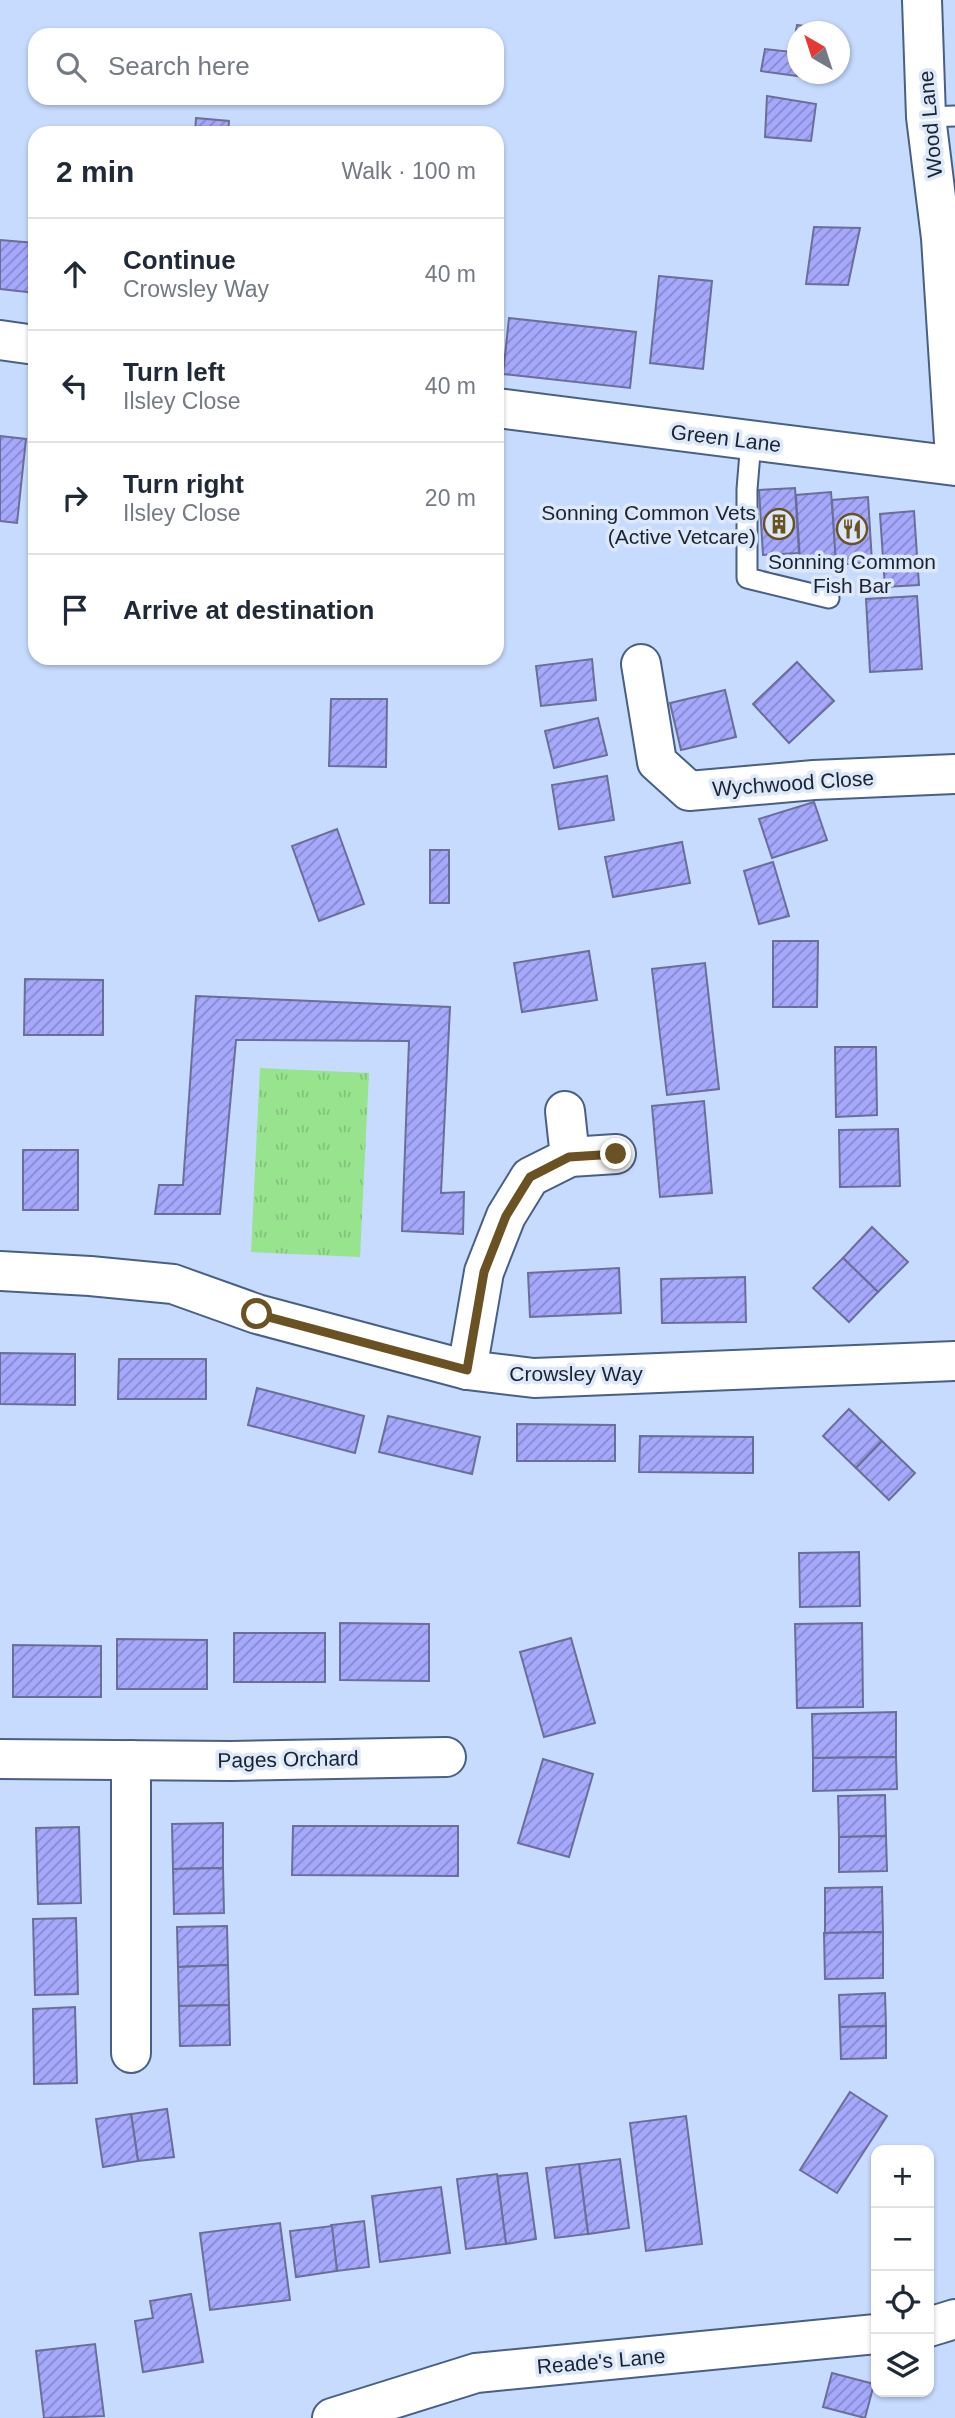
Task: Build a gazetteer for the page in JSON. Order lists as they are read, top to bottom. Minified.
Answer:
{"streets":{"street":["Wood Lane","Green Lane","Wychwood Close","Crowsley Way","Pages Orchard","Reade's Lane"]},"places":{"building":["Sonning Common Vets (Active Vetcare)"],"restaurant":["Sonning Common Fish Bar"]},"north":"top left","page":{"search":"Search here","heading":["2 min","Walk · 100 m"],"list":[["Continue","Crowsley Way","40 m"],["Turn left","Ilsley Close","40 m"],["Turn right","Ilsley Close","20 m"],"Arrive at destination"],"map_buttons":["+","−"]}}
